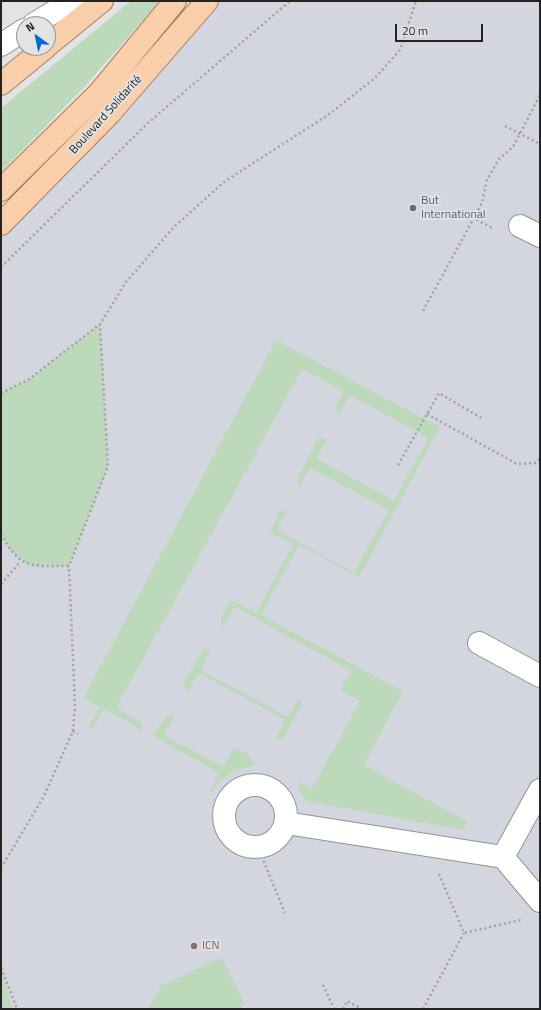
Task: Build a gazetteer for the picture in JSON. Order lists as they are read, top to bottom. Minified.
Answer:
{"streets":{"main road":["Boulevard Solidarité"]},"places":["But International","ICN"],"scale_bar":"20 m","north":"top left"}
